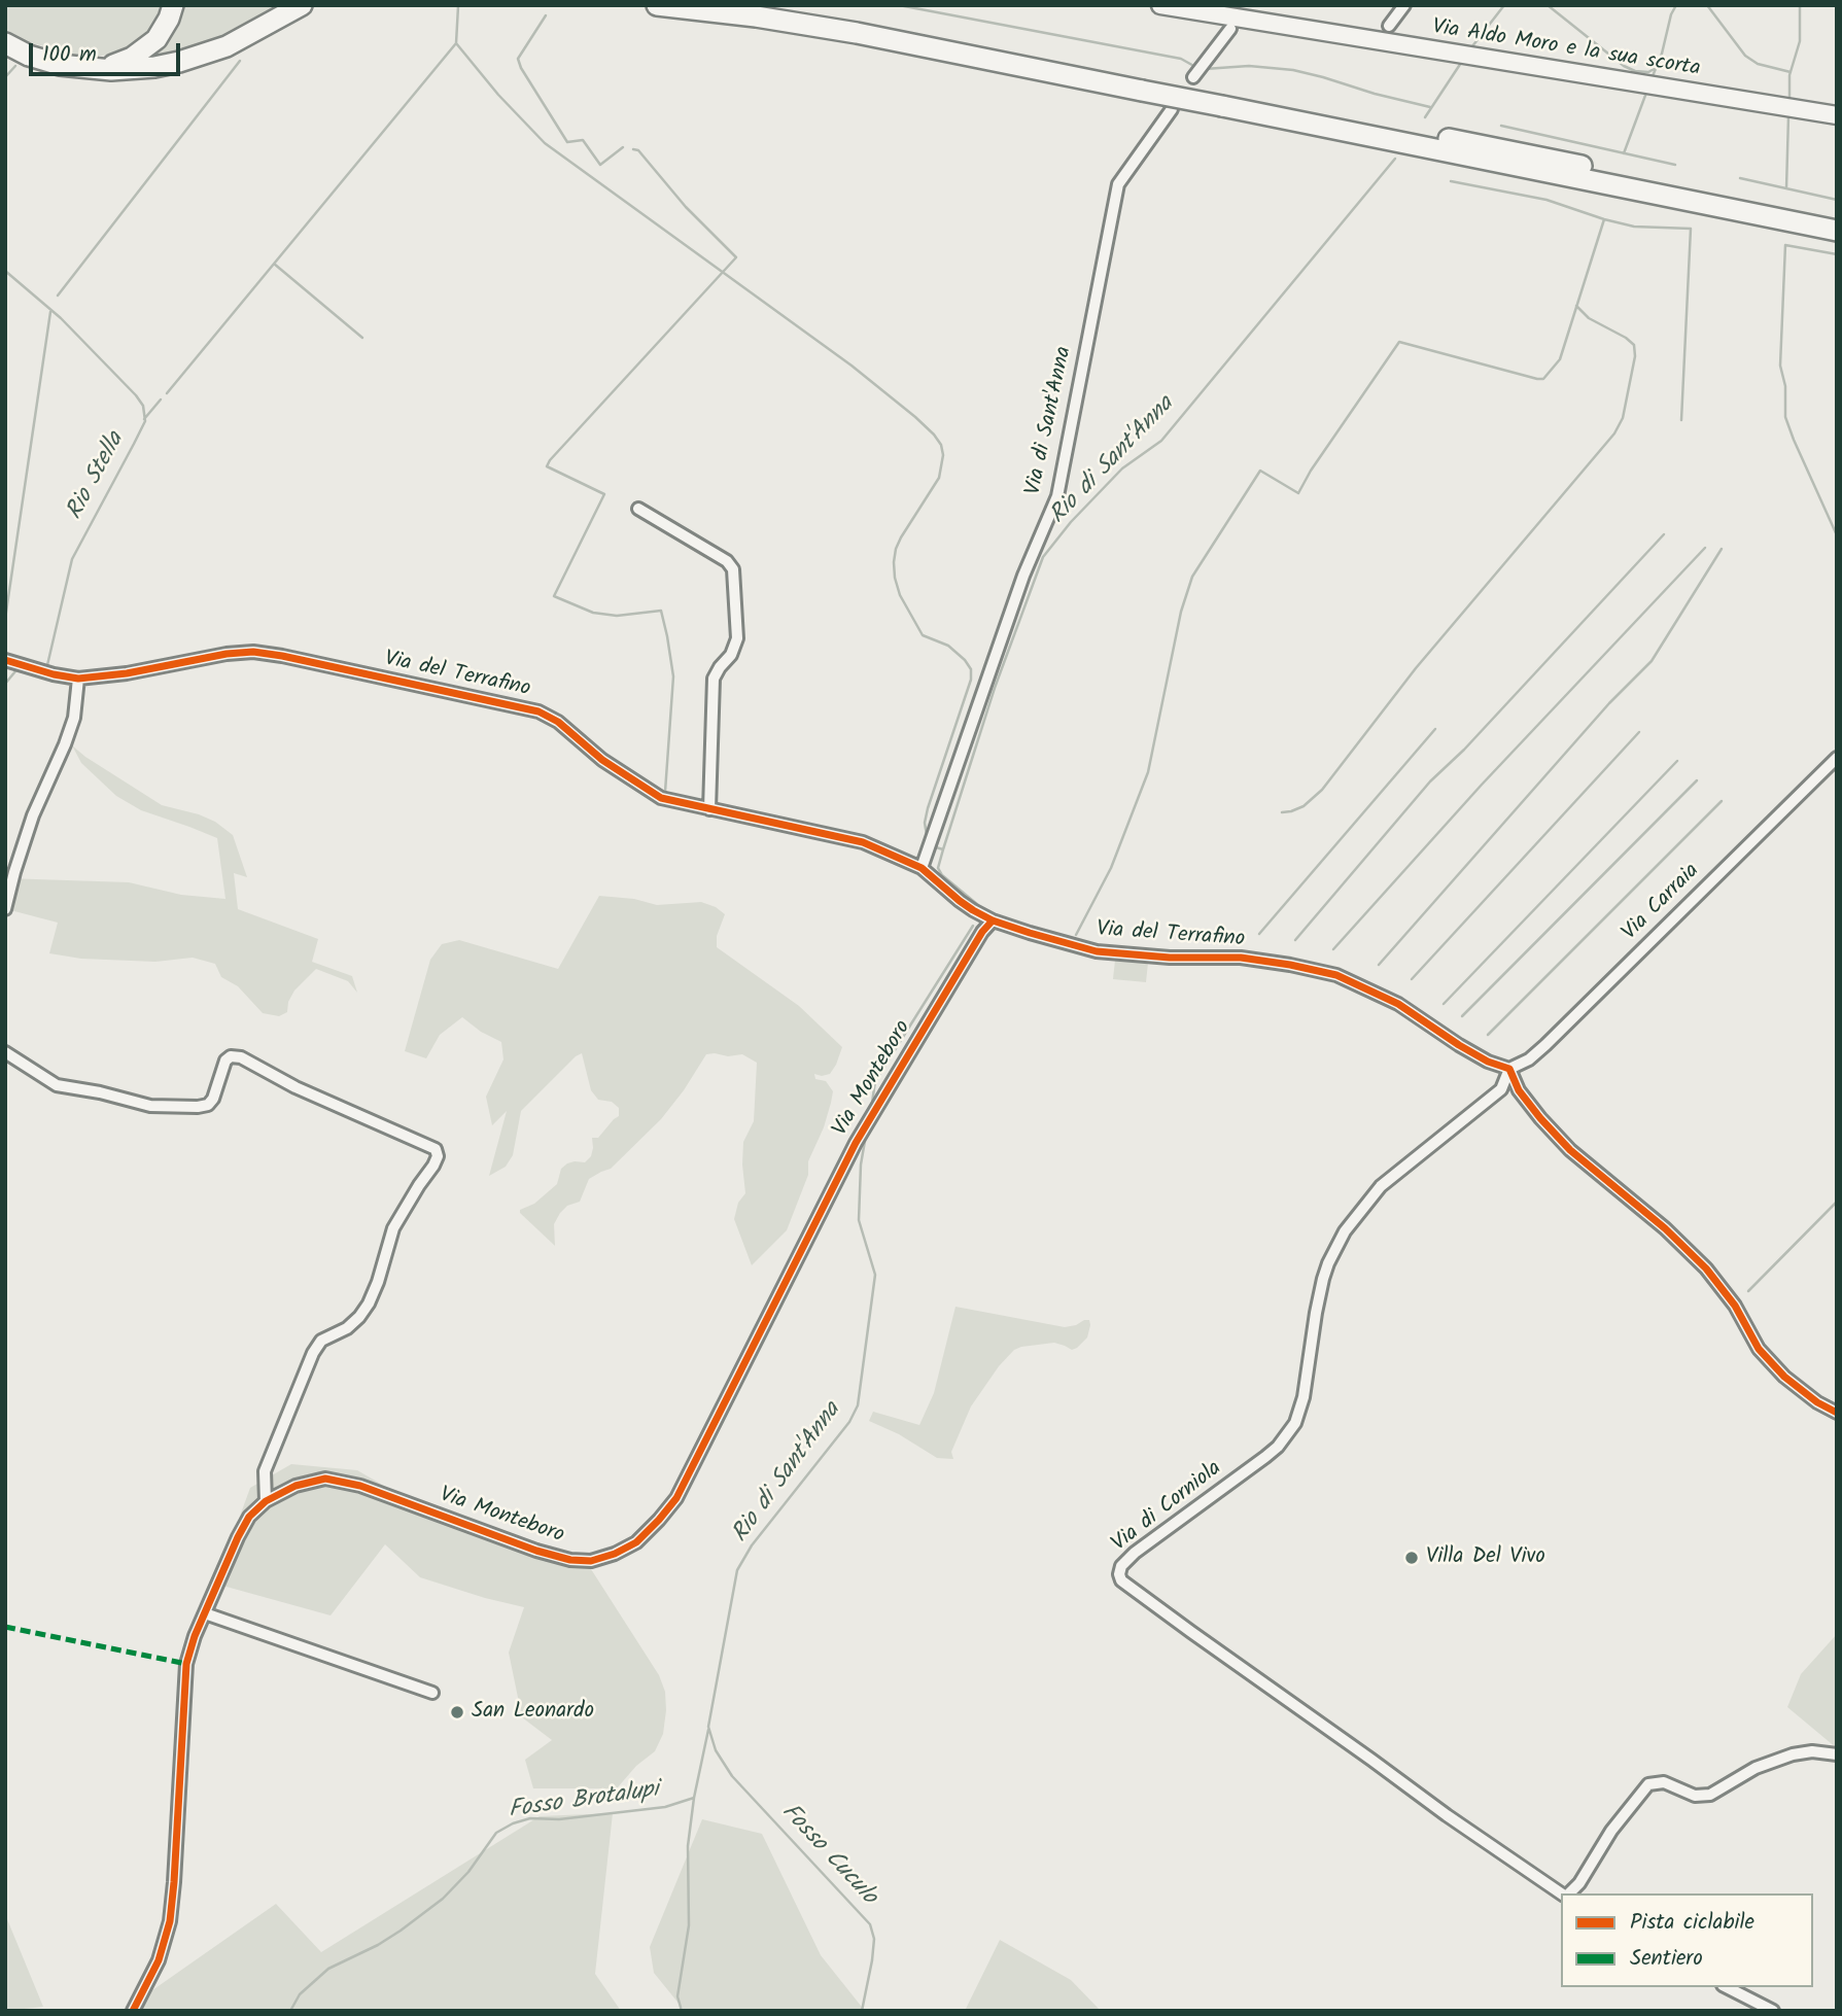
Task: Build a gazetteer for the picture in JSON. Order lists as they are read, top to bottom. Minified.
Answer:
{"streets":{"main road":["Via Aldo Moro e la sua scorta"],"street":["Via di Sant'Anna","Via del Terrafino","Via Carraia","Via Monteboro","Via di Corniola"]},"crossings":[["Via di Sant'Anna","Via del Terrafino"],["Via del Terrafino","Via Carraia"],["Via del Terrafino","Via Monteboro"],["Via del Terrafino","Via di Corniola"],["Via Carraia","Via di Corniola"]],"water":["Rio di Sant'Anna","Rio Stella","Fosso Brotalupi","Fosso Cuculo"],"places":["Villa Del Vivo","San Leonardo"],"legend":["Pista ciclabile","Sentiero"],"scale_bar":"100 m"}
